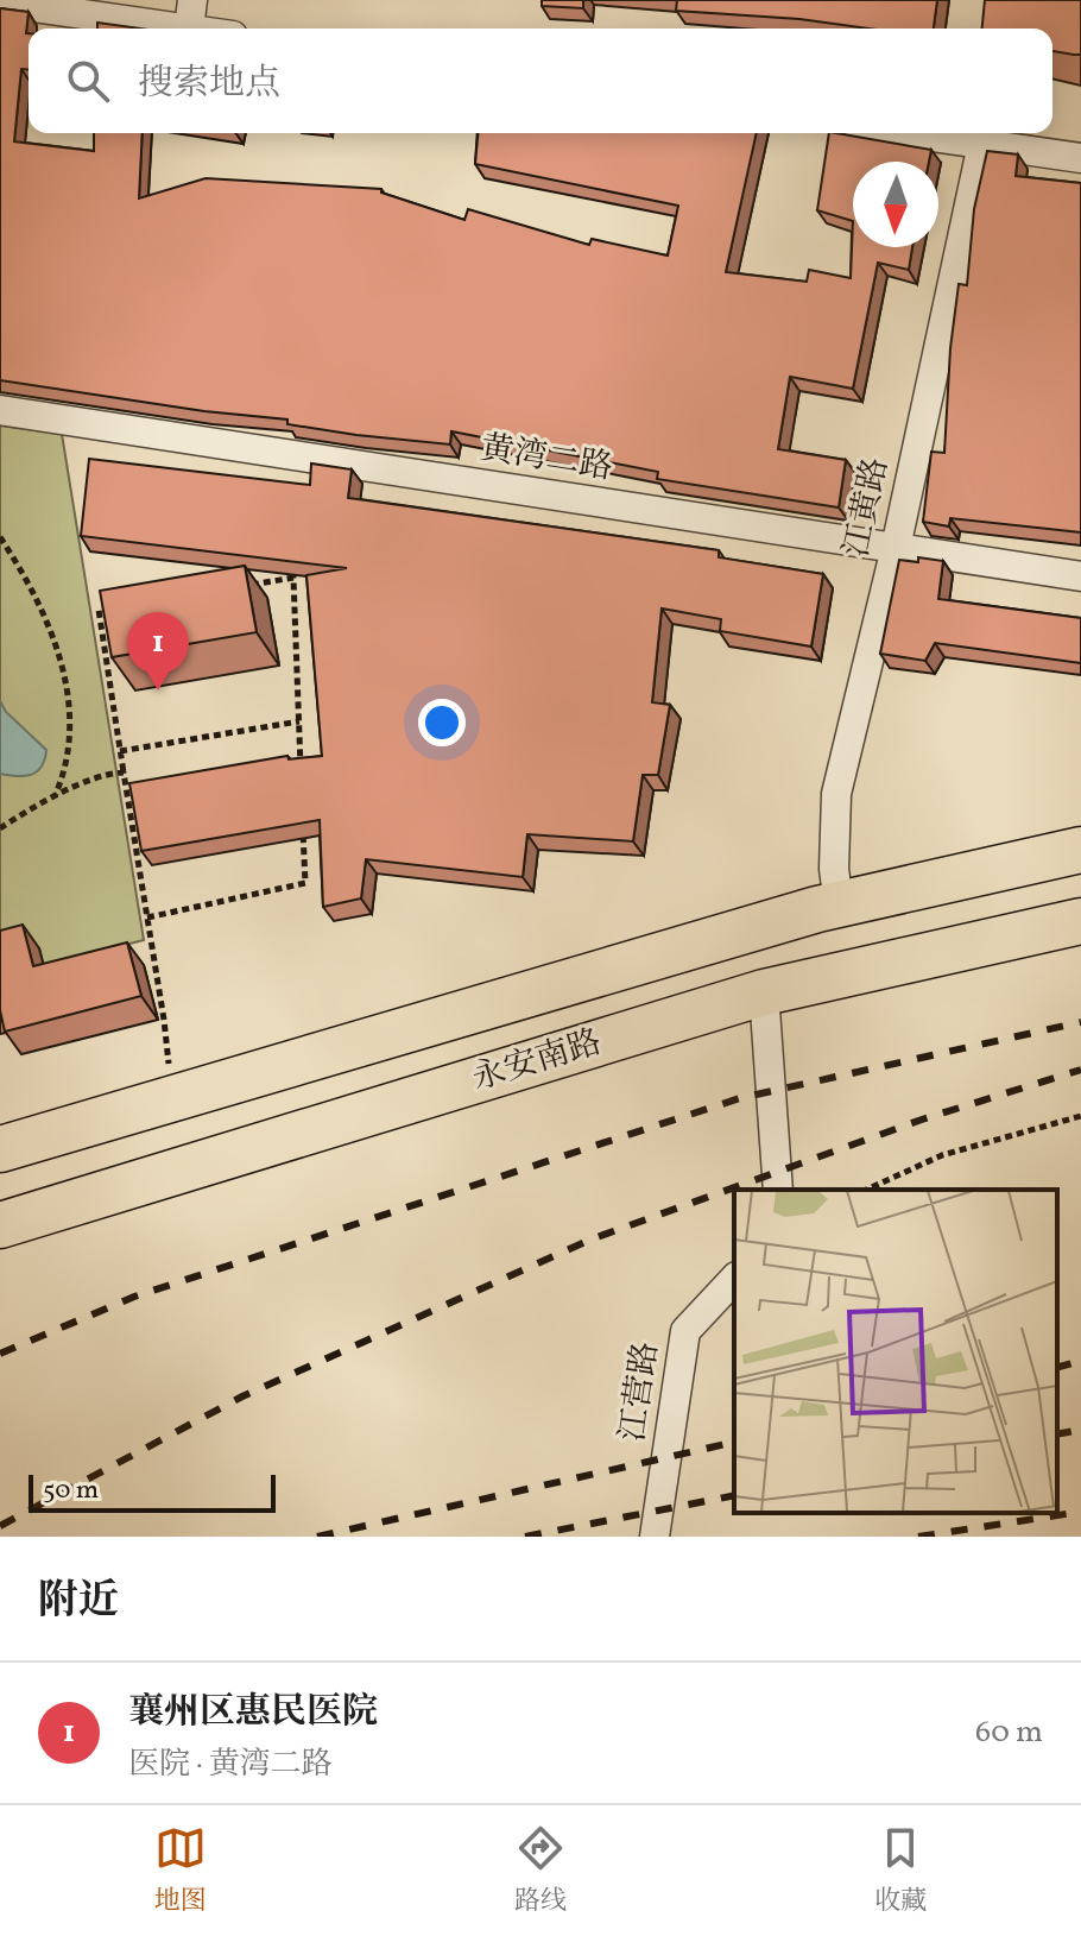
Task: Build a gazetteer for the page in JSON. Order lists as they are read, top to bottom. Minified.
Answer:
{"streets":{"main road":["永安南路"],"street":["黄湾二路","江黄路","江营路"]},"crossings":[["黄湾二路","江黄路"],["江黄路","永安南路"]],"scale_bar":"50 m","north":"bottom","page":{"search":"搜索地点","pins":"1","scale":"50 m","heading":"附近","list":[{"mark":"1","name":"襄州区惠民医院","note":"医院 · 黄湾二路","value":"60 m"}],"nav":["地图","路线","收藏"]}}
